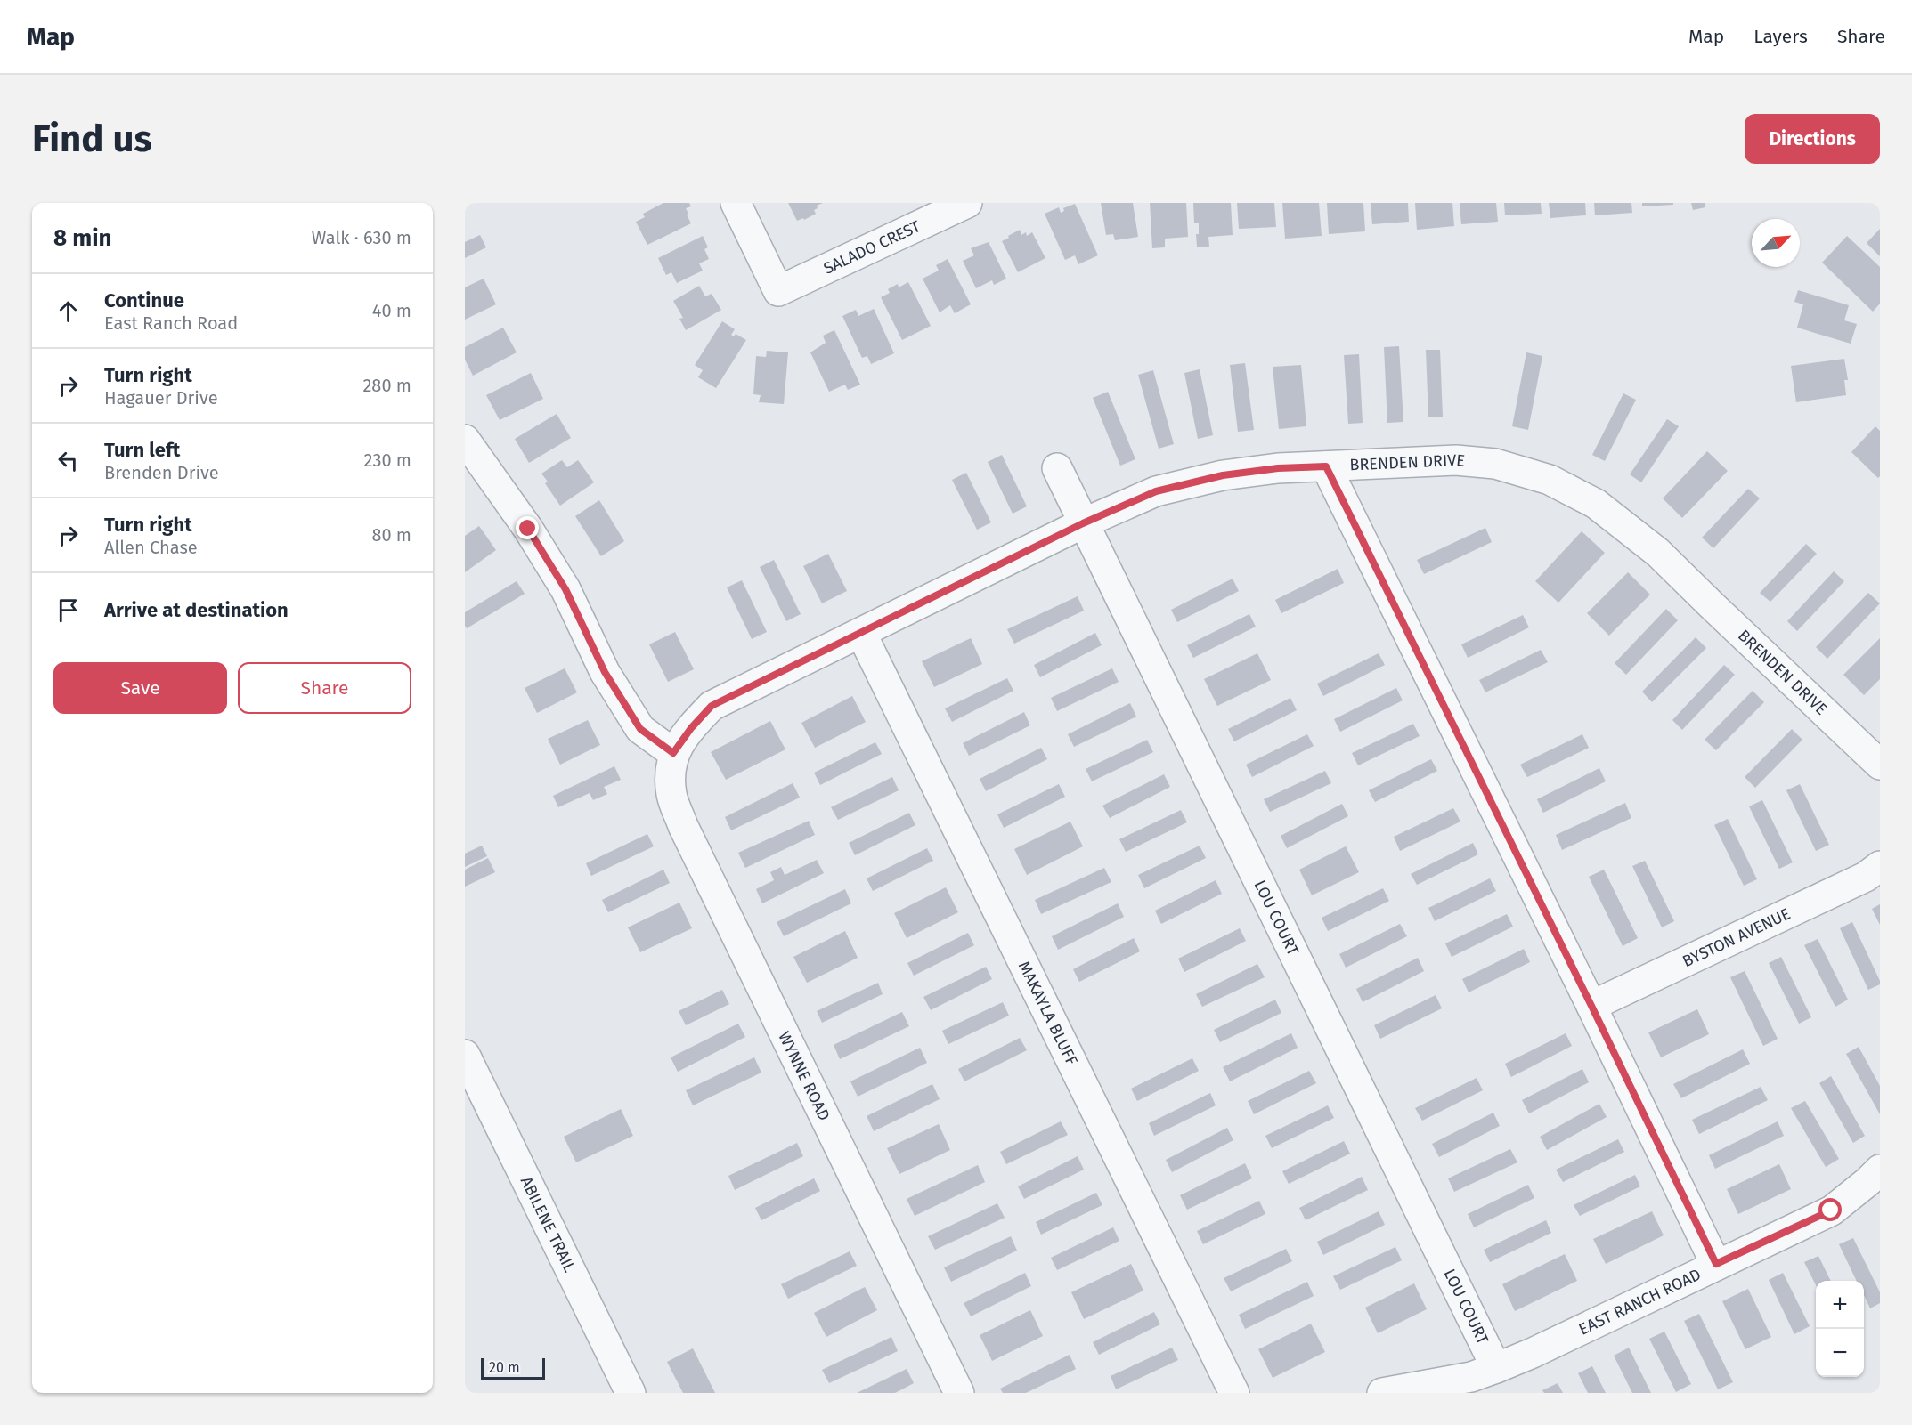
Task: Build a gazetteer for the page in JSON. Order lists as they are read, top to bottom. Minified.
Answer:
{"streets":{"street":["SALADO CREST","BRENDEN DRIVE","LOU COURT","BYSTON AVENUE","MAKAYLA BLUFF","WYNNE ROAD","ABILENE TRAIL","EAST RANCH ROAD"]},"crossings":[["BRENDEN DRIVE","LOU COURT"],["BRENDEN DRIVE","MAKAYLA BLUFF"],["BRENDEN DRIVE","WYNNE ROAD"],["LOU COURT","EAST RANCH ROAD"]],"scale_bar":"20 m","north":"top right","page":{"header":"Map","nav":["Map","Layers","Share"],"buttons":["Directions",["Save","Share"]],"title":"Find us","heading":["8 min","Walk · 630 m"],"list":[["Continue","East Ranch Road","40 m"],["Turn right","Hagauer Drive","280 m"],["Turn left","Brenden Drive","230 m"],["Turn right","Allen Chase","80 m"],"Arrive at destination"],"map_buttons":["+","−"],"scale":"20 m"}}
